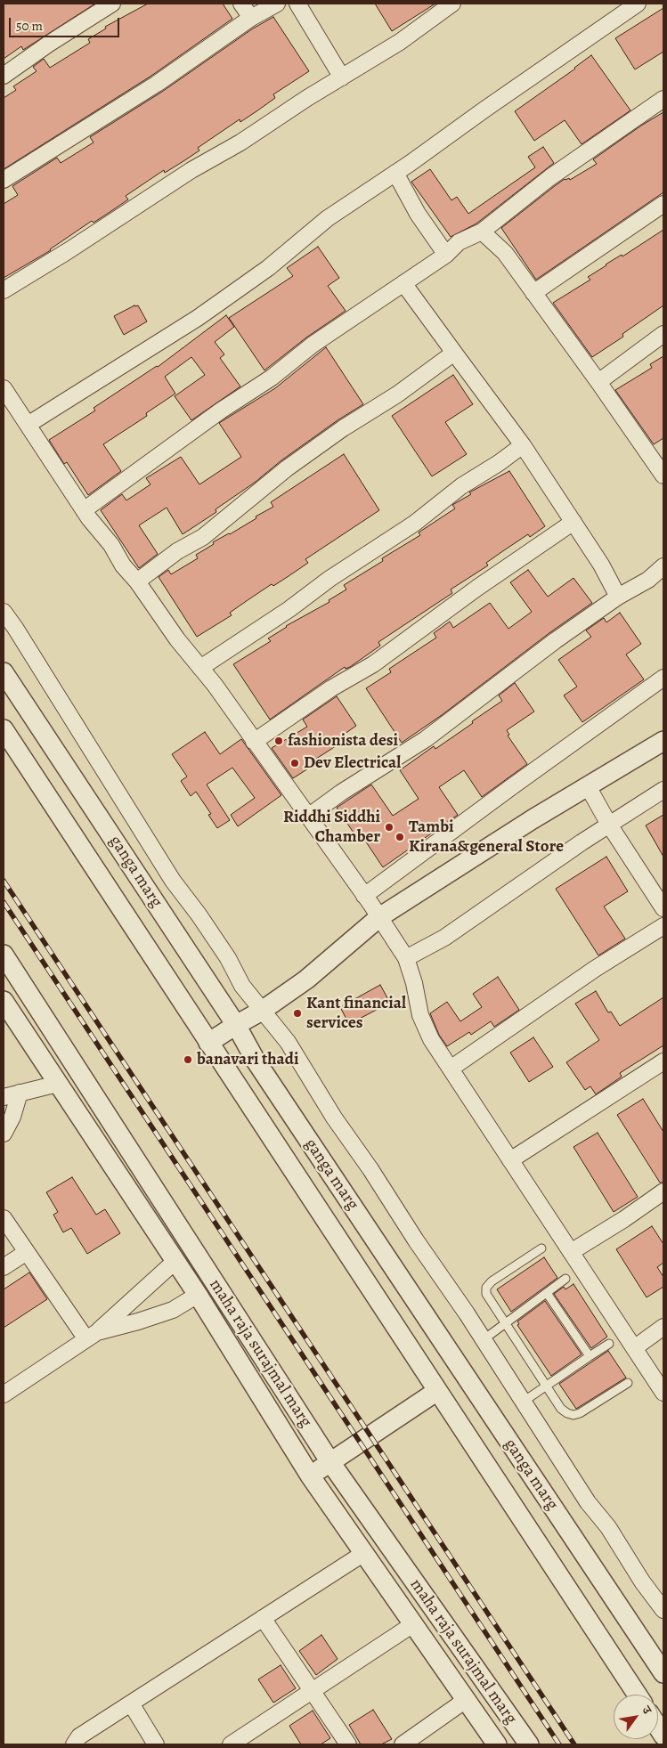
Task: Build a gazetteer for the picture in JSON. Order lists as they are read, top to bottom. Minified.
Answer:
{"streets":{"street":["ganga marg","maha raja surajmal marg"]},"places":["fashionista desi","Dev Electrical","Riddhi Siddhi Chamber","Tambi Kirana&general Store","Kant financial services","banavari thadi"],"scale_bar":"50 m","north":"top right"}
